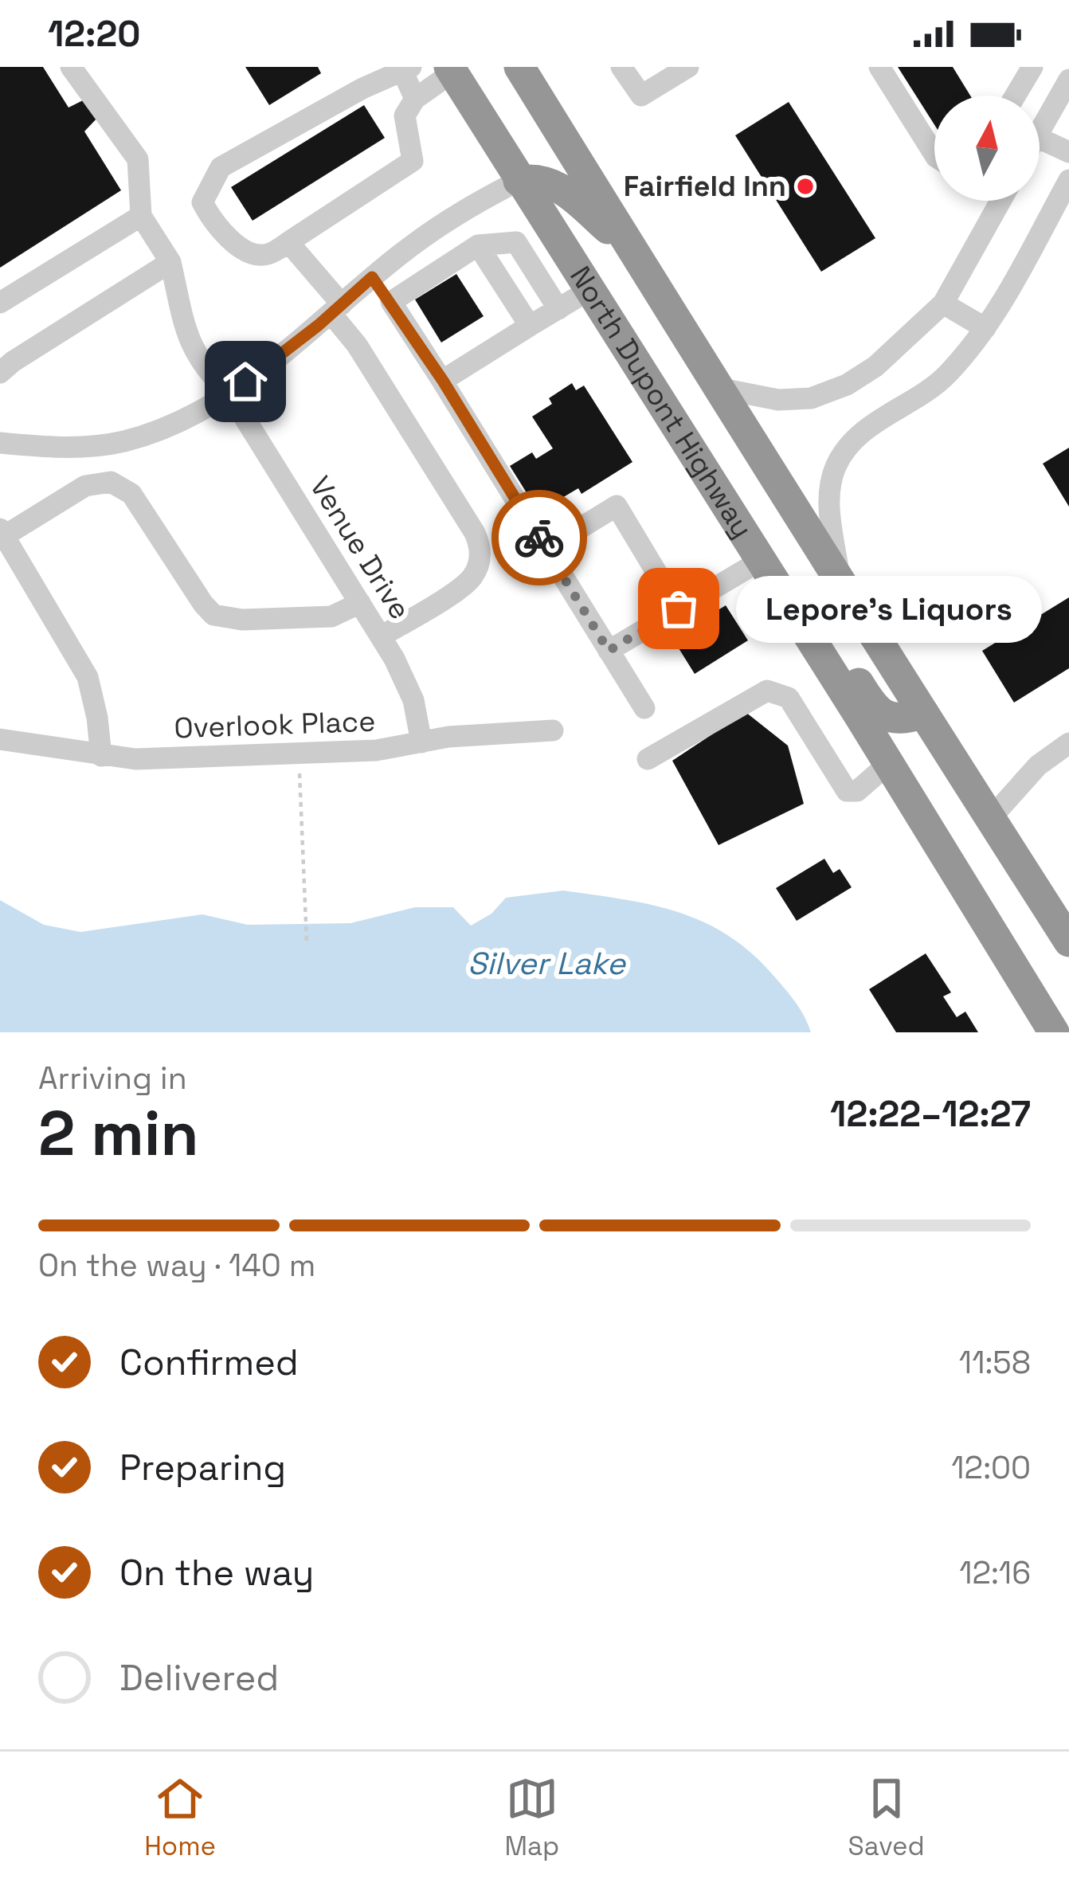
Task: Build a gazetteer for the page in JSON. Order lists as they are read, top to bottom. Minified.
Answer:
{"streets":{"highway":["North Dupont Highway"],"street":["Venue Drive","Overlook Place"]},"crossings":[["Venue Drive","Overlook Place"]],"water":["Silver Lake"],"places":["Fairfield Inn","Lepore's Liquors"],"north":"top","page":{"status":"12:20","bubble":"Lepore's Liquors","heading":["2 min","Arriving in","12:22–12:27"],"bar":"On the way · 140 m","list":[["Confirmed","11:58"],["Preparing","12:00"],["On the way","12:16"],"Delivered"],"tabs":["Home","Map","Saved"]}}
